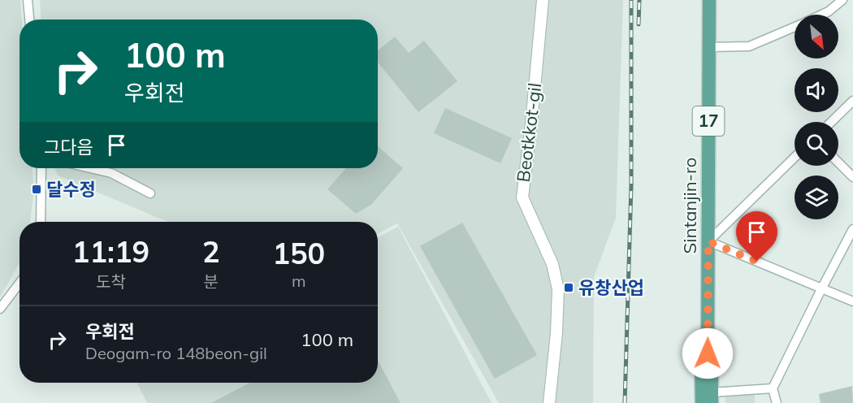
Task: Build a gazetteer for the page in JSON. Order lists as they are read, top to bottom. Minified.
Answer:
{"streets":{"main road":["17","Sintanjin-ro"],"street":["Beotkkot-gil"]},"places":{"transit":["달수정","유창산업"]},"north":"bottom right","page":{"turn":["100 m","우회전"],"then":"그다음","eta":["11:19","도착","2","분","150","m"],"list":[{"name":"우회전","note":"Deogam-ro 148beon-gil","value":"100 m"}]}}
